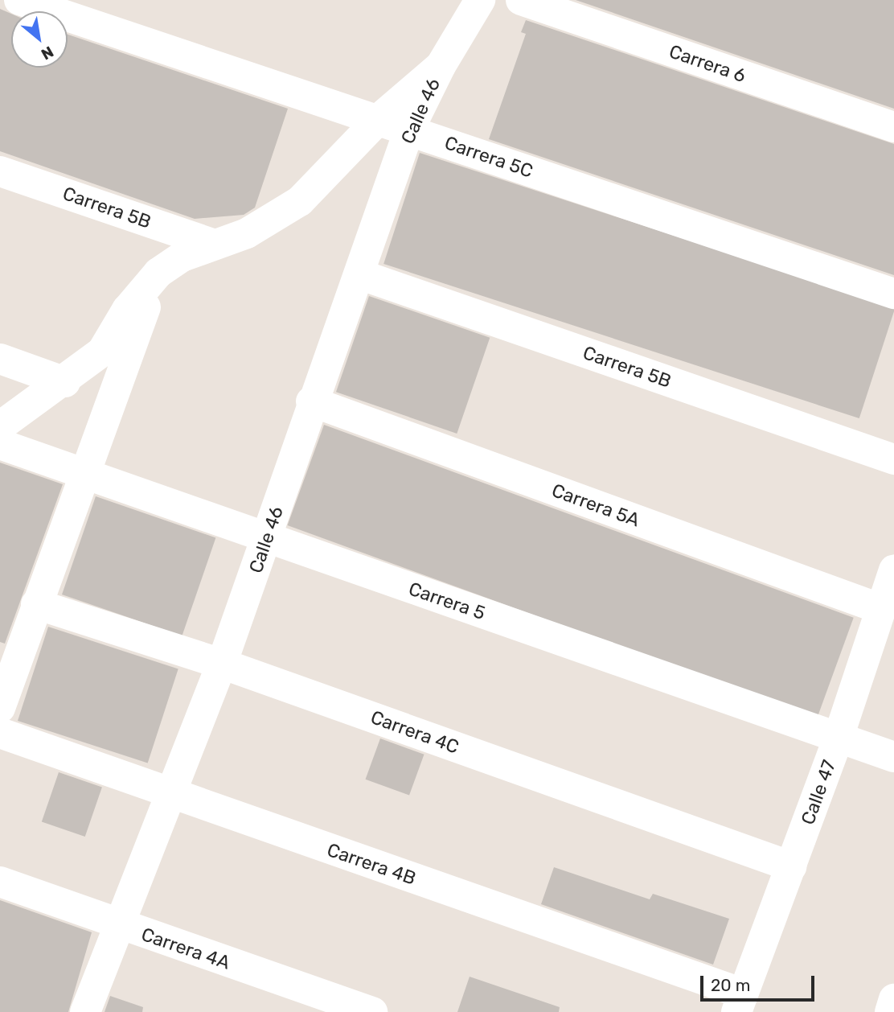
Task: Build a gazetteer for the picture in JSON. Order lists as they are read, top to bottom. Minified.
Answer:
{"streets":{"street":["Carrera 6","Calle 46","Carrera 5C","Carrera 5B","Carrera 5A","Carrera 5","Carrera 4C","Calle 47","Carrera 4B","Carrera 4A"]},"crossings":[["Calle 46","Carrera 5C"],["Calle 46","Carrera 5B"],["Calle 46","Carrera 5A"],["Calle 46","Carrera 5"],["Calle 46","Carrera 4C"],["Calle 46","Carrera 4B"],["Calle 46","Carrera 4A"],["Carrera 5A","Calle 47"],["Carrera 5","Calle 47"],["Carrera 4C","Calle 47"],["Calle 47","Carrera 4B"]],"scale_bar":"20 m","north":"bottom right"}
